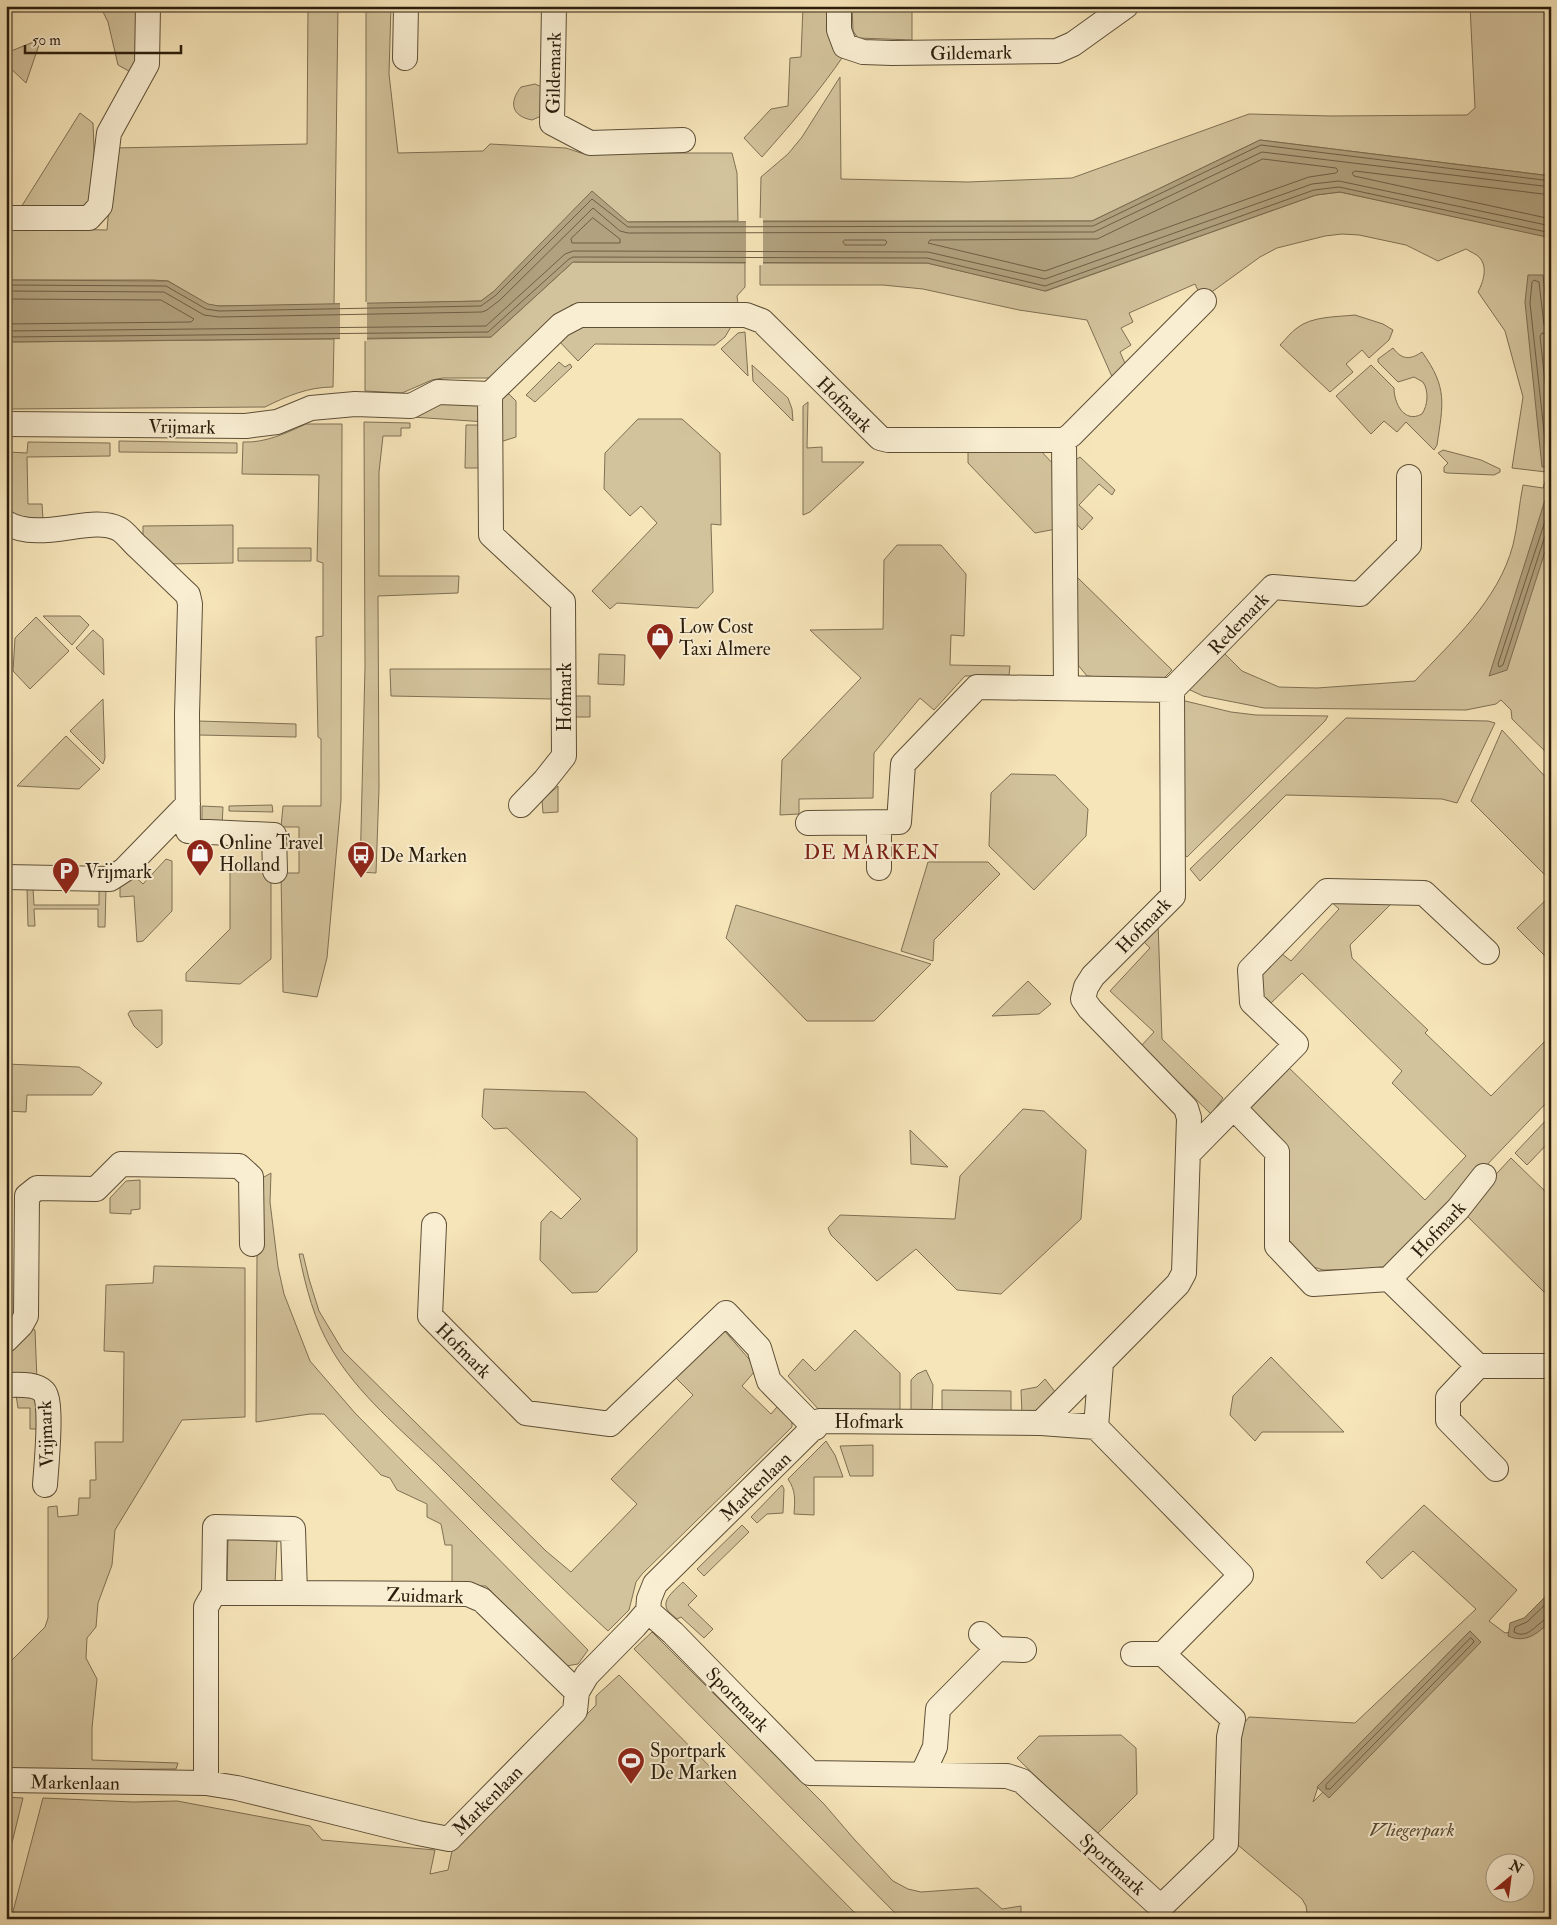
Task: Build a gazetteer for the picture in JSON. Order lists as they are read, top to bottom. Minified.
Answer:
{"streets":{"street":["Gildemark","Hofmark","Vrijmark","Redemark","Markenlaan","Zuidmark","Sportmark"]},"crossings":[["Hofmark","Vrijmark"],["Hofmark","Redemark"],["Hofmark","Markenlaan"],["Markenlaan","Zuidmark"],["Markenlaan","Sportmark"]],"districts":["DE MARKEN"],"parks":["Vliegerpark"],"places":{"shop":["Low Cost Taxi Almere","Online Travel Holland"],"bus stop":["De Marken"],"parking":["Vrijmark"],"sports":["Sportpark De Marken"]},"scale_bar":"50 m","north":"top right"}
